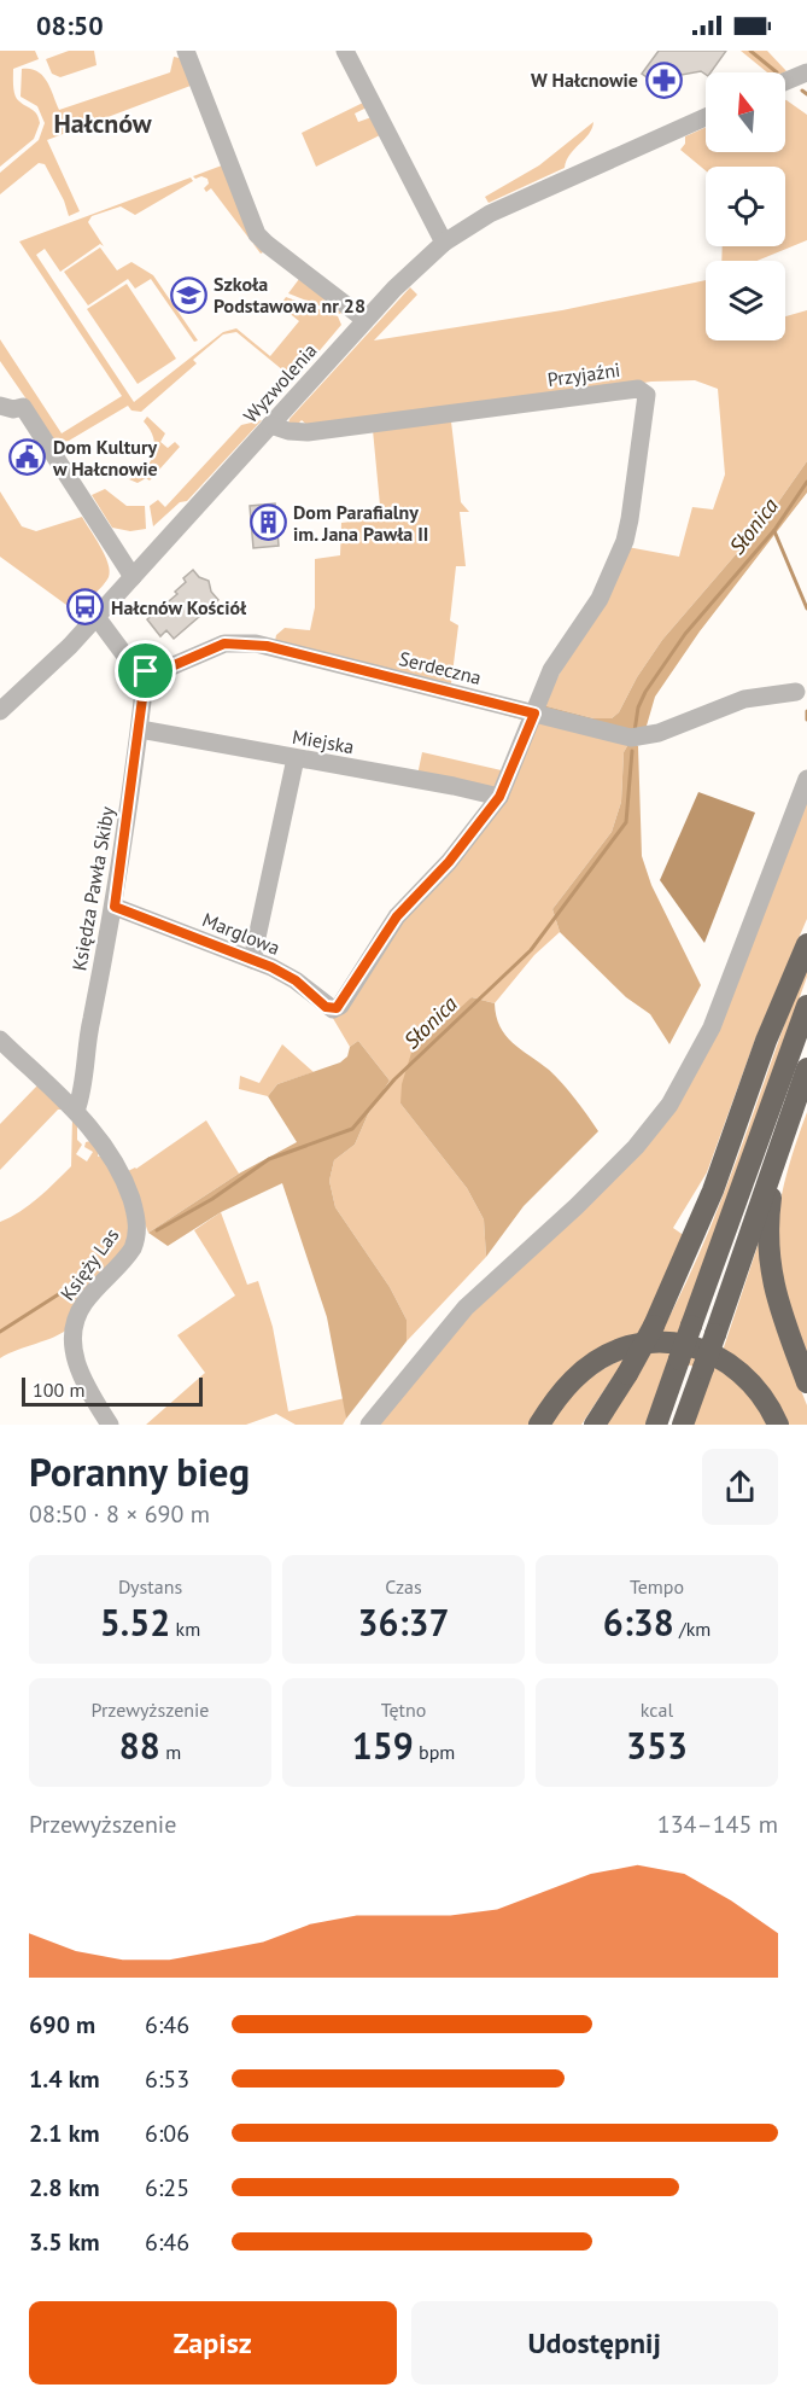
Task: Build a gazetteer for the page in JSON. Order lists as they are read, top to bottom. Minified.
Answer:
{"streets":{"street":["Przyjaźni","Wyzwolenia","Serdeczna","Miejska","Księdza Pawła Skiby","Marglowa","Księży Las"]},"crossings":[["Przyjaźni","Wyzwolenia"],["Przyjaźni","Serdeczna"],["Serdeczna","Księdza Pawła Skiby"],["Miejska","Księdza Pawła Skiby"],["Miejska","Marglowa"],["Księdza Pawła Skiby","Marglowa"],["Księdza Pawła Skiby","Księży Las"]],"districts":["Hałcnów"],"water":["Słonica"],"places":{"pharmacy":["W Hałcnowie"],"school or university":["Szkoła Podstawowa nr 28"],"public building":["Dom Kultury w Hałcnowie"],"building":["Dom Parafialny im. Jana Pawła II"],"bus stop":["Hałcnów Kościół"]},"scale_bar":"100 m","north":"top","page":{"status":"08:50","scale":"100 m","heading":["Poranny bieg","08:50 · 8 × 690 m"],"stats":[["Dystans","5.52 km"],["Czas","36:37"],["Tempo","6:38 /km"],["Przewyższenie","88 m"],["Tętno","159 bpm"],["kcal","353"]],"chart":["Przewyższenie","134–145 m"],"list":[{"name":"690 m","note":"6:46"},{"name":"1.4 km","note":"6:53"},{"name":"2.1 km","note":"6:06"},{"name":"2.8 km","note":"6:25"},{"name":"3.5 km","note":"6:46"}],"buttons":["Zapisz","Udostępnij"]}}
